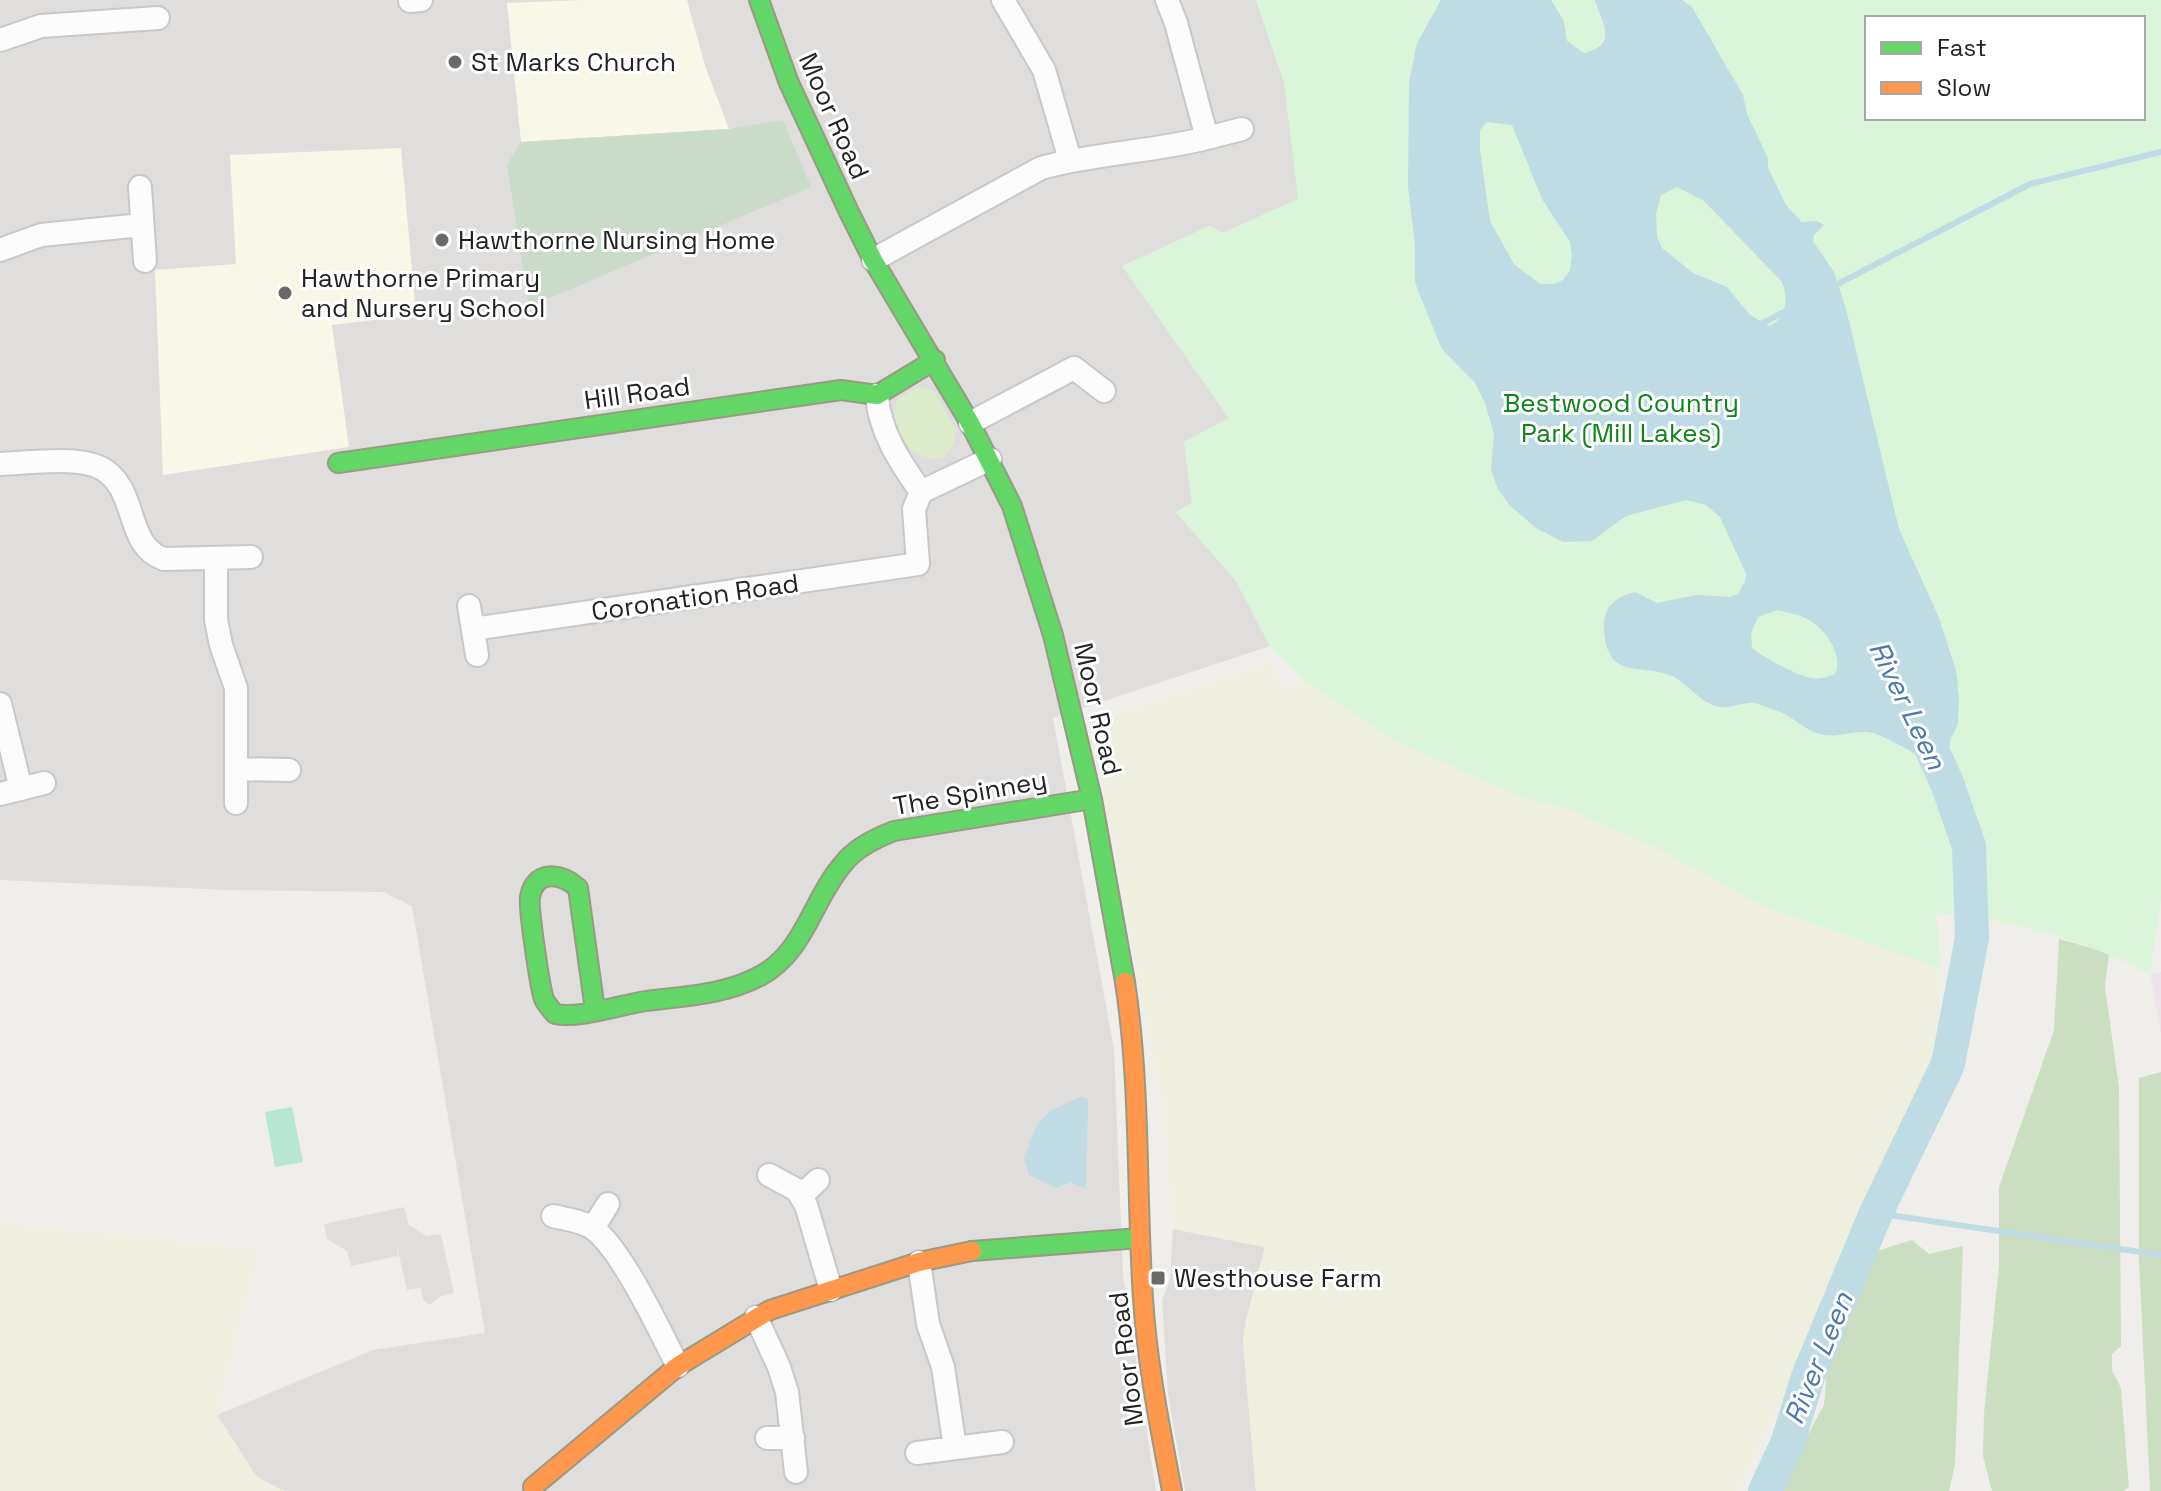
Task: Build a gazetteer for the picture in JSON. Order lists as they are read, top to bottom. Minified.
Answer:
{"streets":{"street":["Moor Road","Hill Road","Coronation Road","The Spinney"]},"crossings":[["Moor Road","The Spinney"]],"water":["River Leen"],"parks":["Bestwood Country Park (Mill Lakes)"],"places":{"other":["St Marks Church","Hawthorne Nursing Home","Hawthorne Primary and Nursery School"],"transit":["Westhouse Farm"]},"legend":["Fast","Slow"]}
